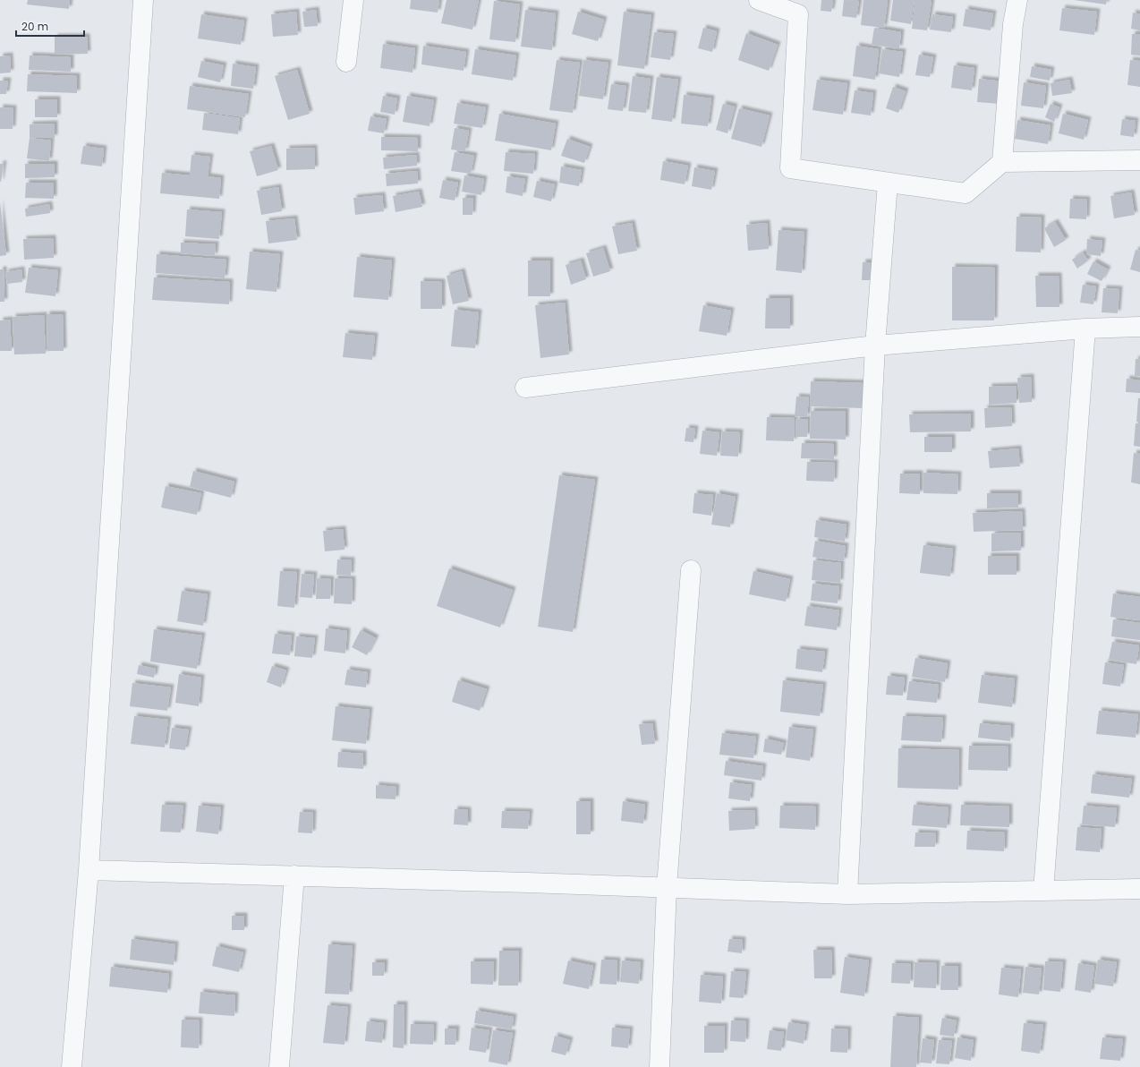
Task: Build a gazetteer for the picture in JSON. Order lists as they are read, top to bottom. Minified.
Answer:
{"scale_bar":"20 m"}
